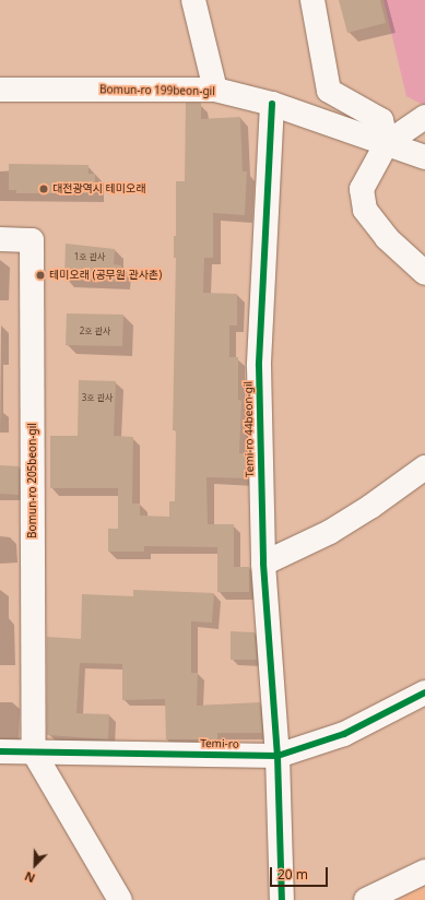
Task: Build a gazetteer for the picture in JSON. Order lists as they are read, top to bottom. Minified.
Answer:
{"streets":{"street":["Bomun-ro 199beon-gil","Temi-ro 44beon-gil","Bomun-ro 205beon-gil","Temi-ro"]},"crossings":[["Bomun-ro 199beon-gil","Temi-ro 44beon-gil"],["Temi-ro 44beon-gil","Temi-ro"],["Bomun-ro 205beon-gil","Temi-ro"]],"places":["대전광역시 테미오래","테미오래 (공무원 관사촌)"],"house_numbers":["1호 관사","2호 관사","3호 관사"],"scale_bar":"20 m","north":"bottom left"}
